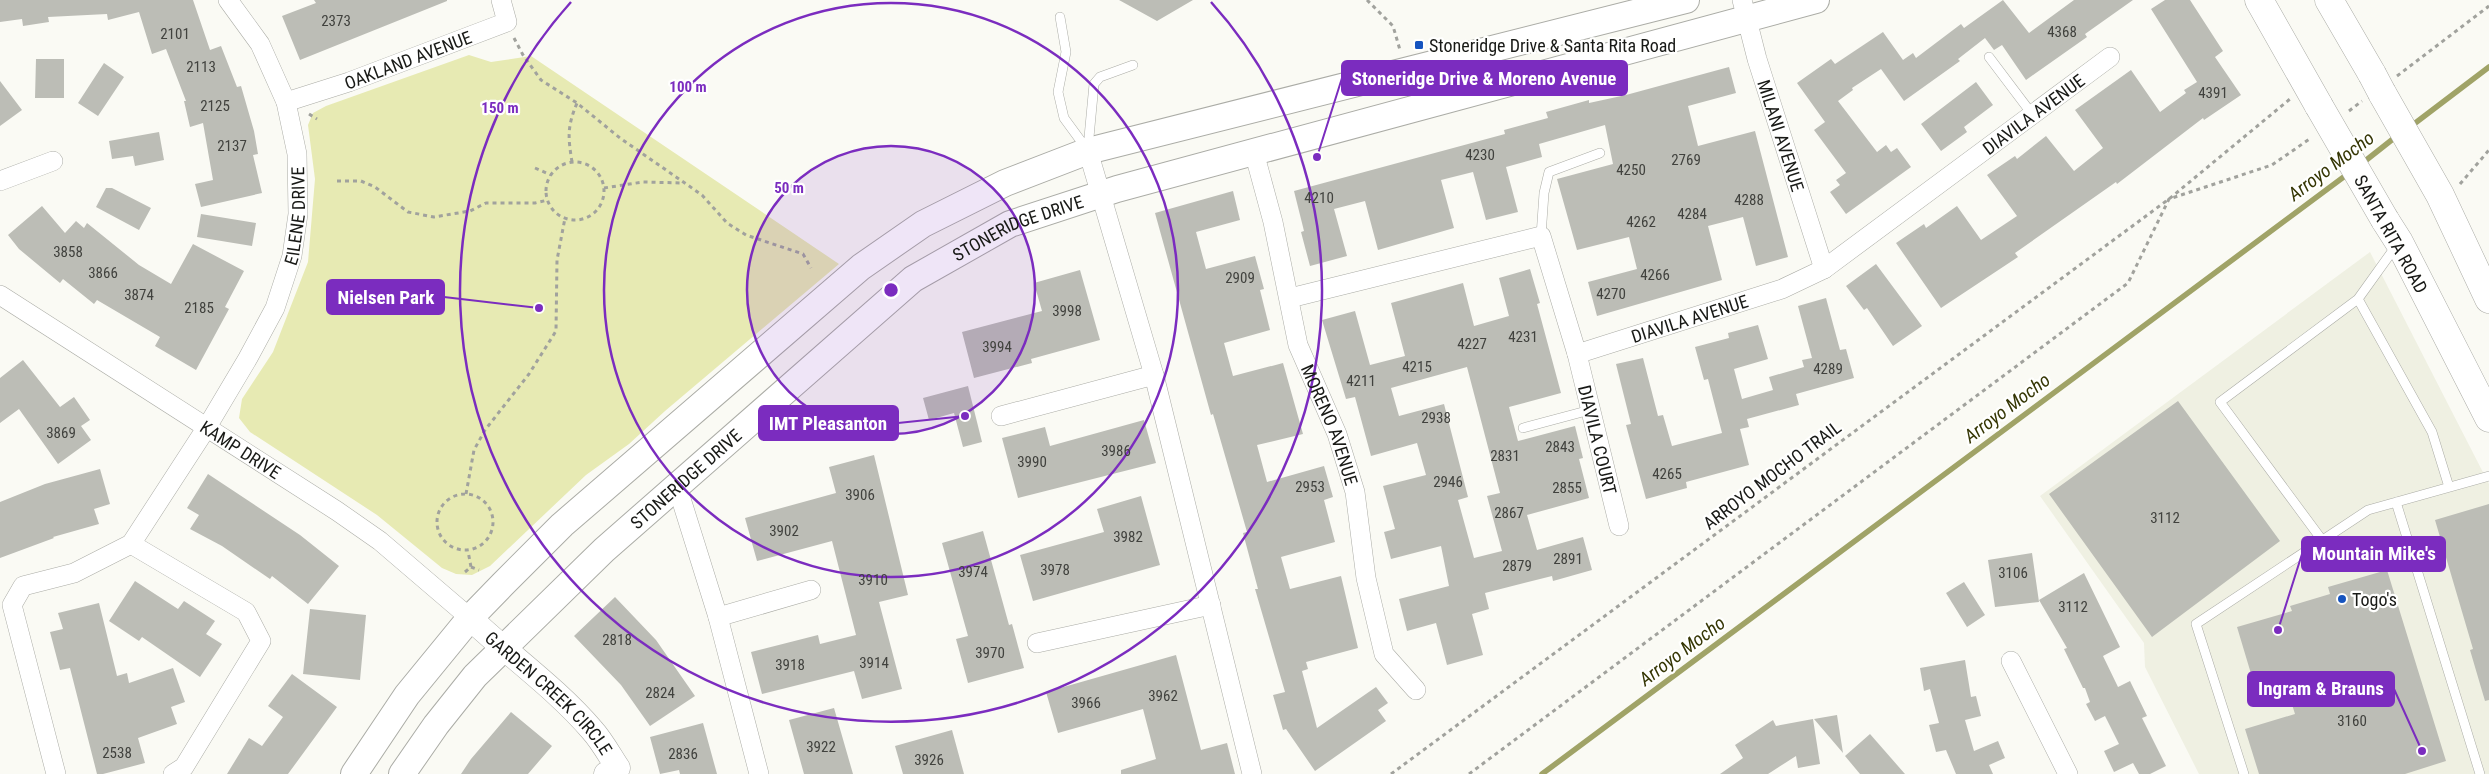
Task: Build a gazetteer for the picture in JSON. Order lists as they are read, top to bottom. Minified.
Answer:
{"streets":{"main road":["STONERIDGE DRIVE","SANTA RITA ROAD"],"street":["OAKLAND AVENUE","DIAVILA AVENUE","MILANI AVENUE","EILENE DRIVE","MORENO AVENUE","DIAVILA COURT","KAMP DRIVE","GARDEN CREEK CIRCLE"],"path":["ARROYO MOCHO TRAIL"]},"crossings":[["OAKLAND AVENUE","EILENE DRIVE"],["DIAVILA AVENUE","MILANI AVENUE"],["DIAVILA AVENUE","DIAVILA COURT"],["MILANI AVENUE","STONERIDGE DRIVE"],["EILENE DRIVE","KAMP DRIVE"],["STONERIDGE DRIVE","MORENO AVENUE"],["STONERIDGE DRIVE","GARDEN CREEK CIRCLE"],["SANTA RITA ROAD","ARROYO MOCHO TRAIL"],["KAMP DRIVE","GARDEN CREEK CIRCLE"]],"water":["Arroyo Mocho"],"places":{"transit":["Stoneridge Drive & Santa Rita Road"],"other":["Stoneridge Drive & Moreno Avenue","Nielsen Park","IMT Pleasanton","Togo's","Mountain Mike's","Ingram & Brauns"]},"house_numbers":["2373","4368","2101","2113","4391","2125","2137","4230","2769","4250","4210","4288","4284","4262","3858","3866","4266","2909","4270","3874","2185","3998","4231","4227","3994","4215","4289","4211","2938","3869","2843","3986","2831","3990","4265","2946","2953","2855","3906","2867","3112","3902","3982","2891","2879","3978","3974","3106","3910","3112","2818","3970","3914","3918","2824","3962","3966","3160","3922","2538","2836","3926"],"rings":["100 m","150 m","50 m"]}
